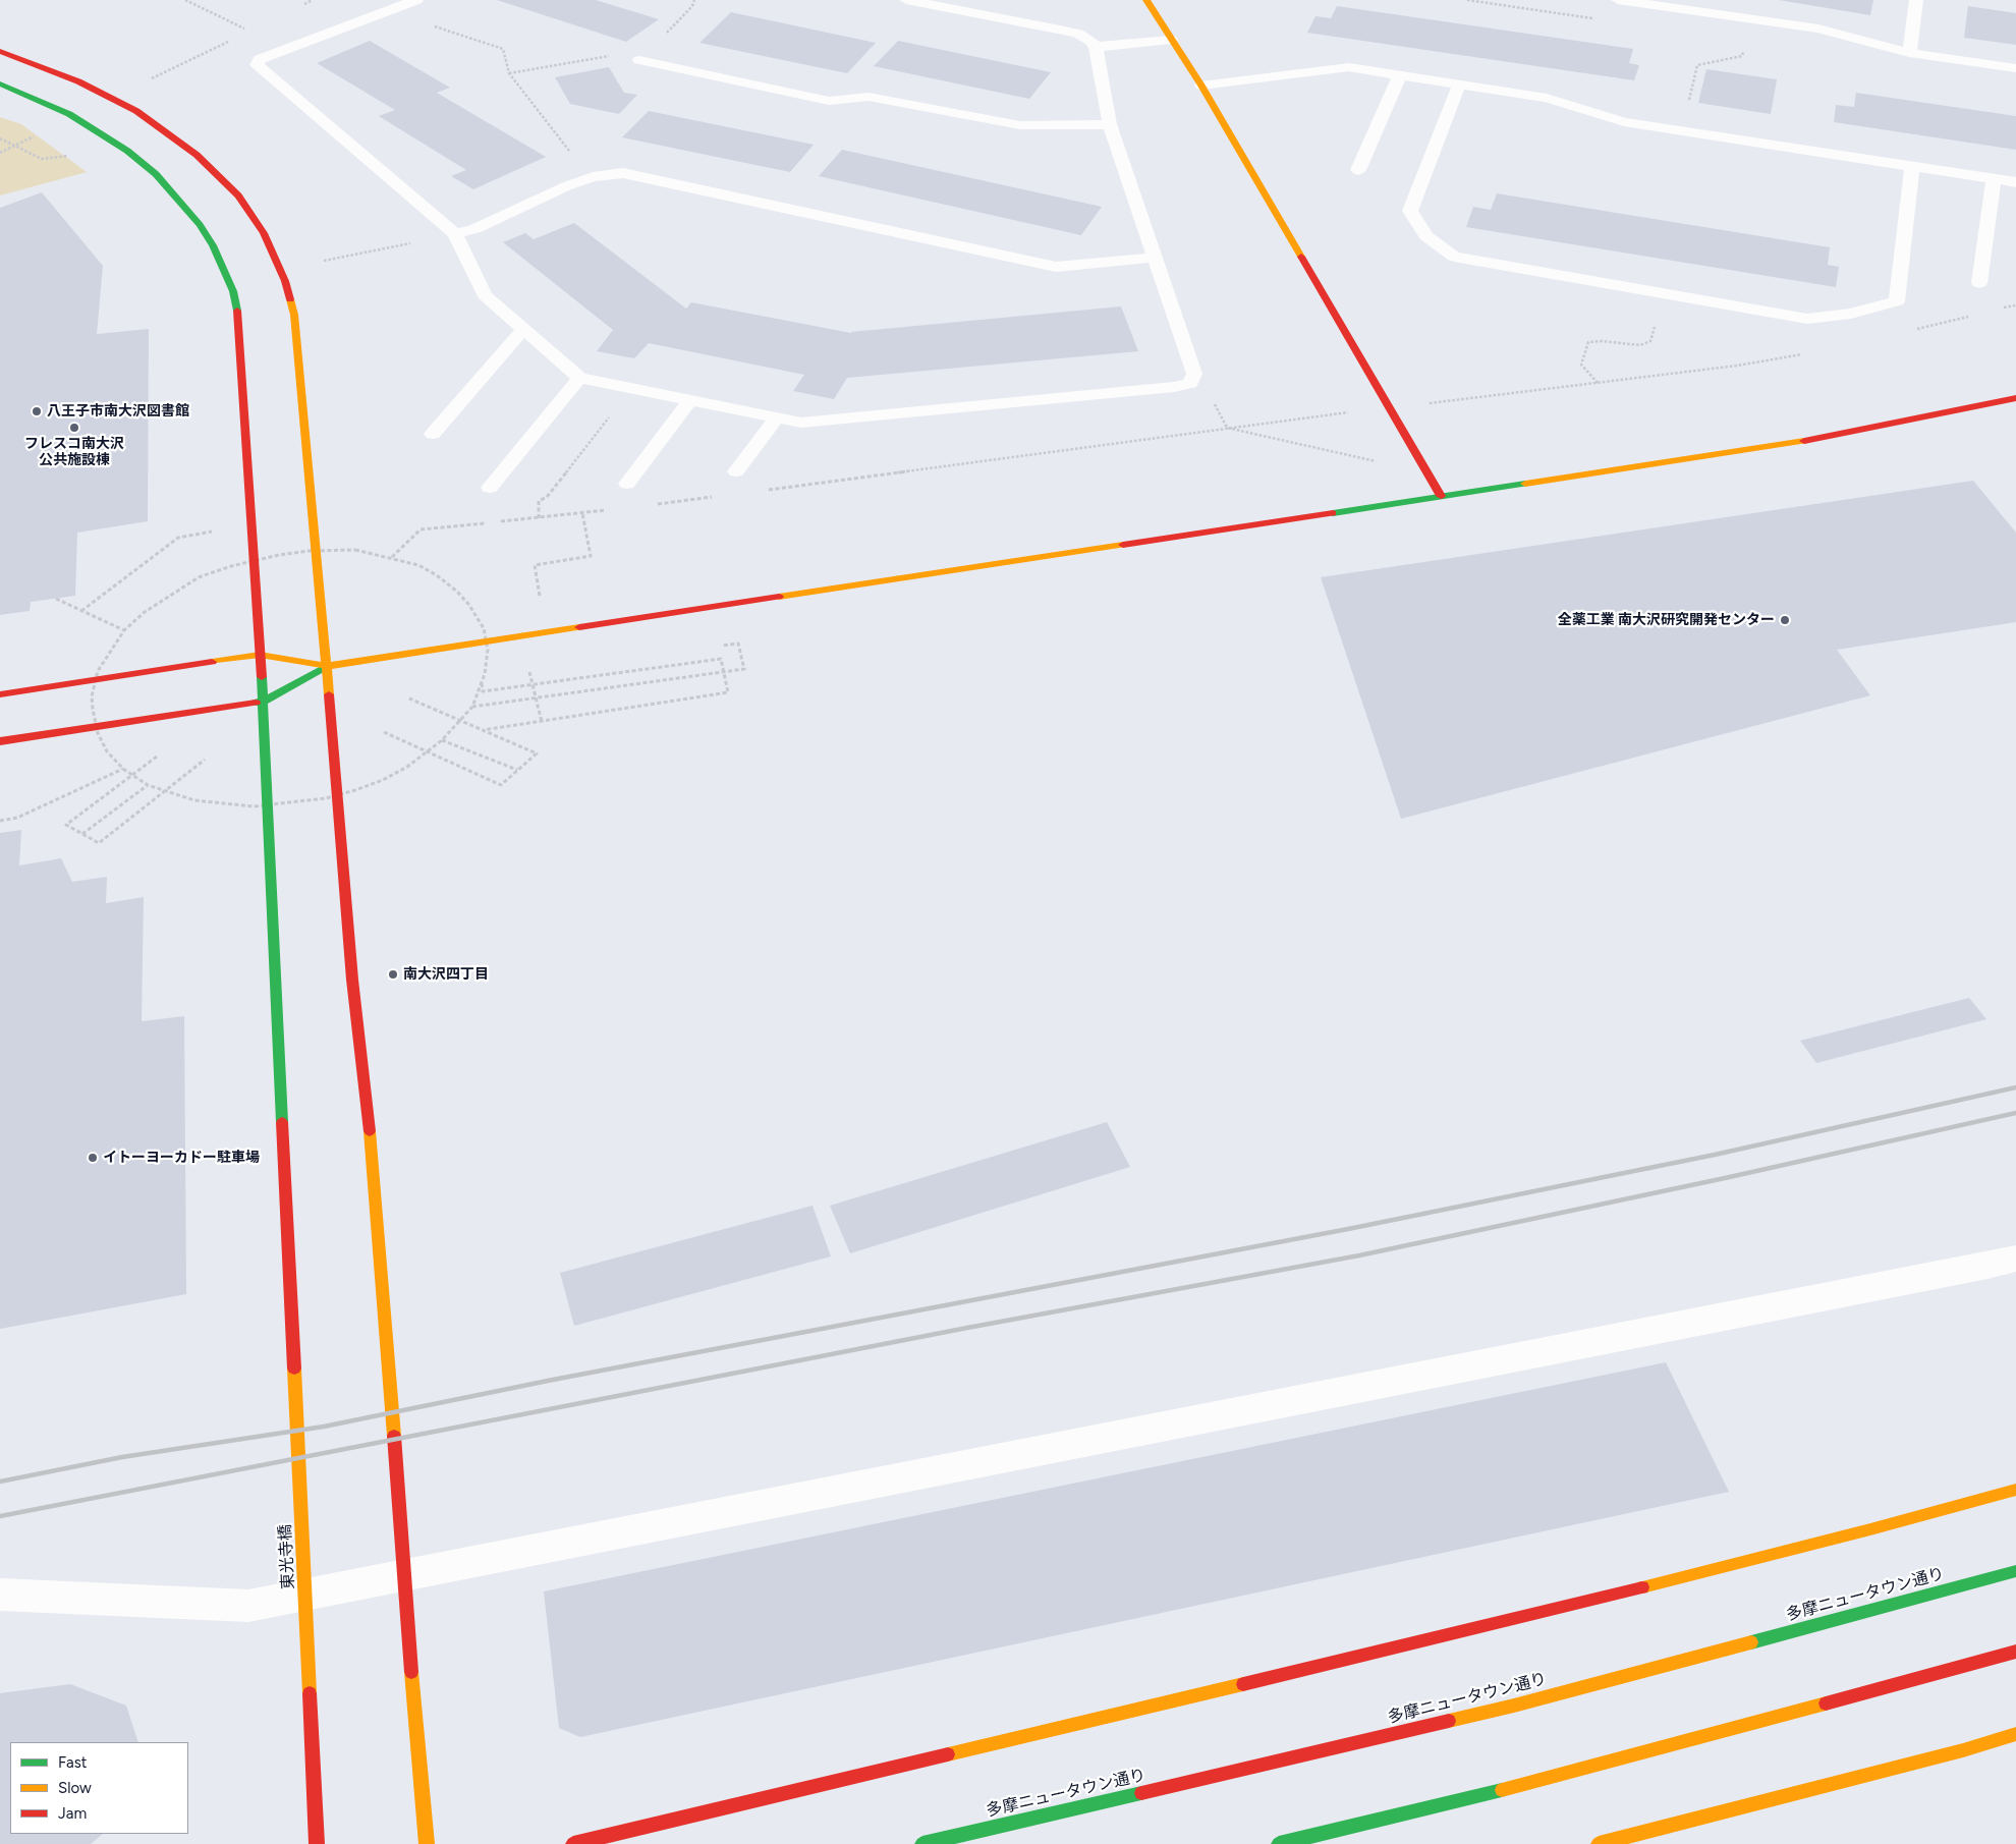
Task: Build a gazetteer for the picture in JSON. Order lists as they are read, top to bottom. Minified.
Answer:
{"streets":{"street":["東光寺橋","多摩ニュータウン通り"]},"places":["八王子市南大沢図書館","フレスコ南大沢 公共施設棟","全薬工業 南大沢研究開発センター","南大沢四丁目","イトーヨーカドー駐車場"],"legend":["Fast","Slow","Jam"]}
